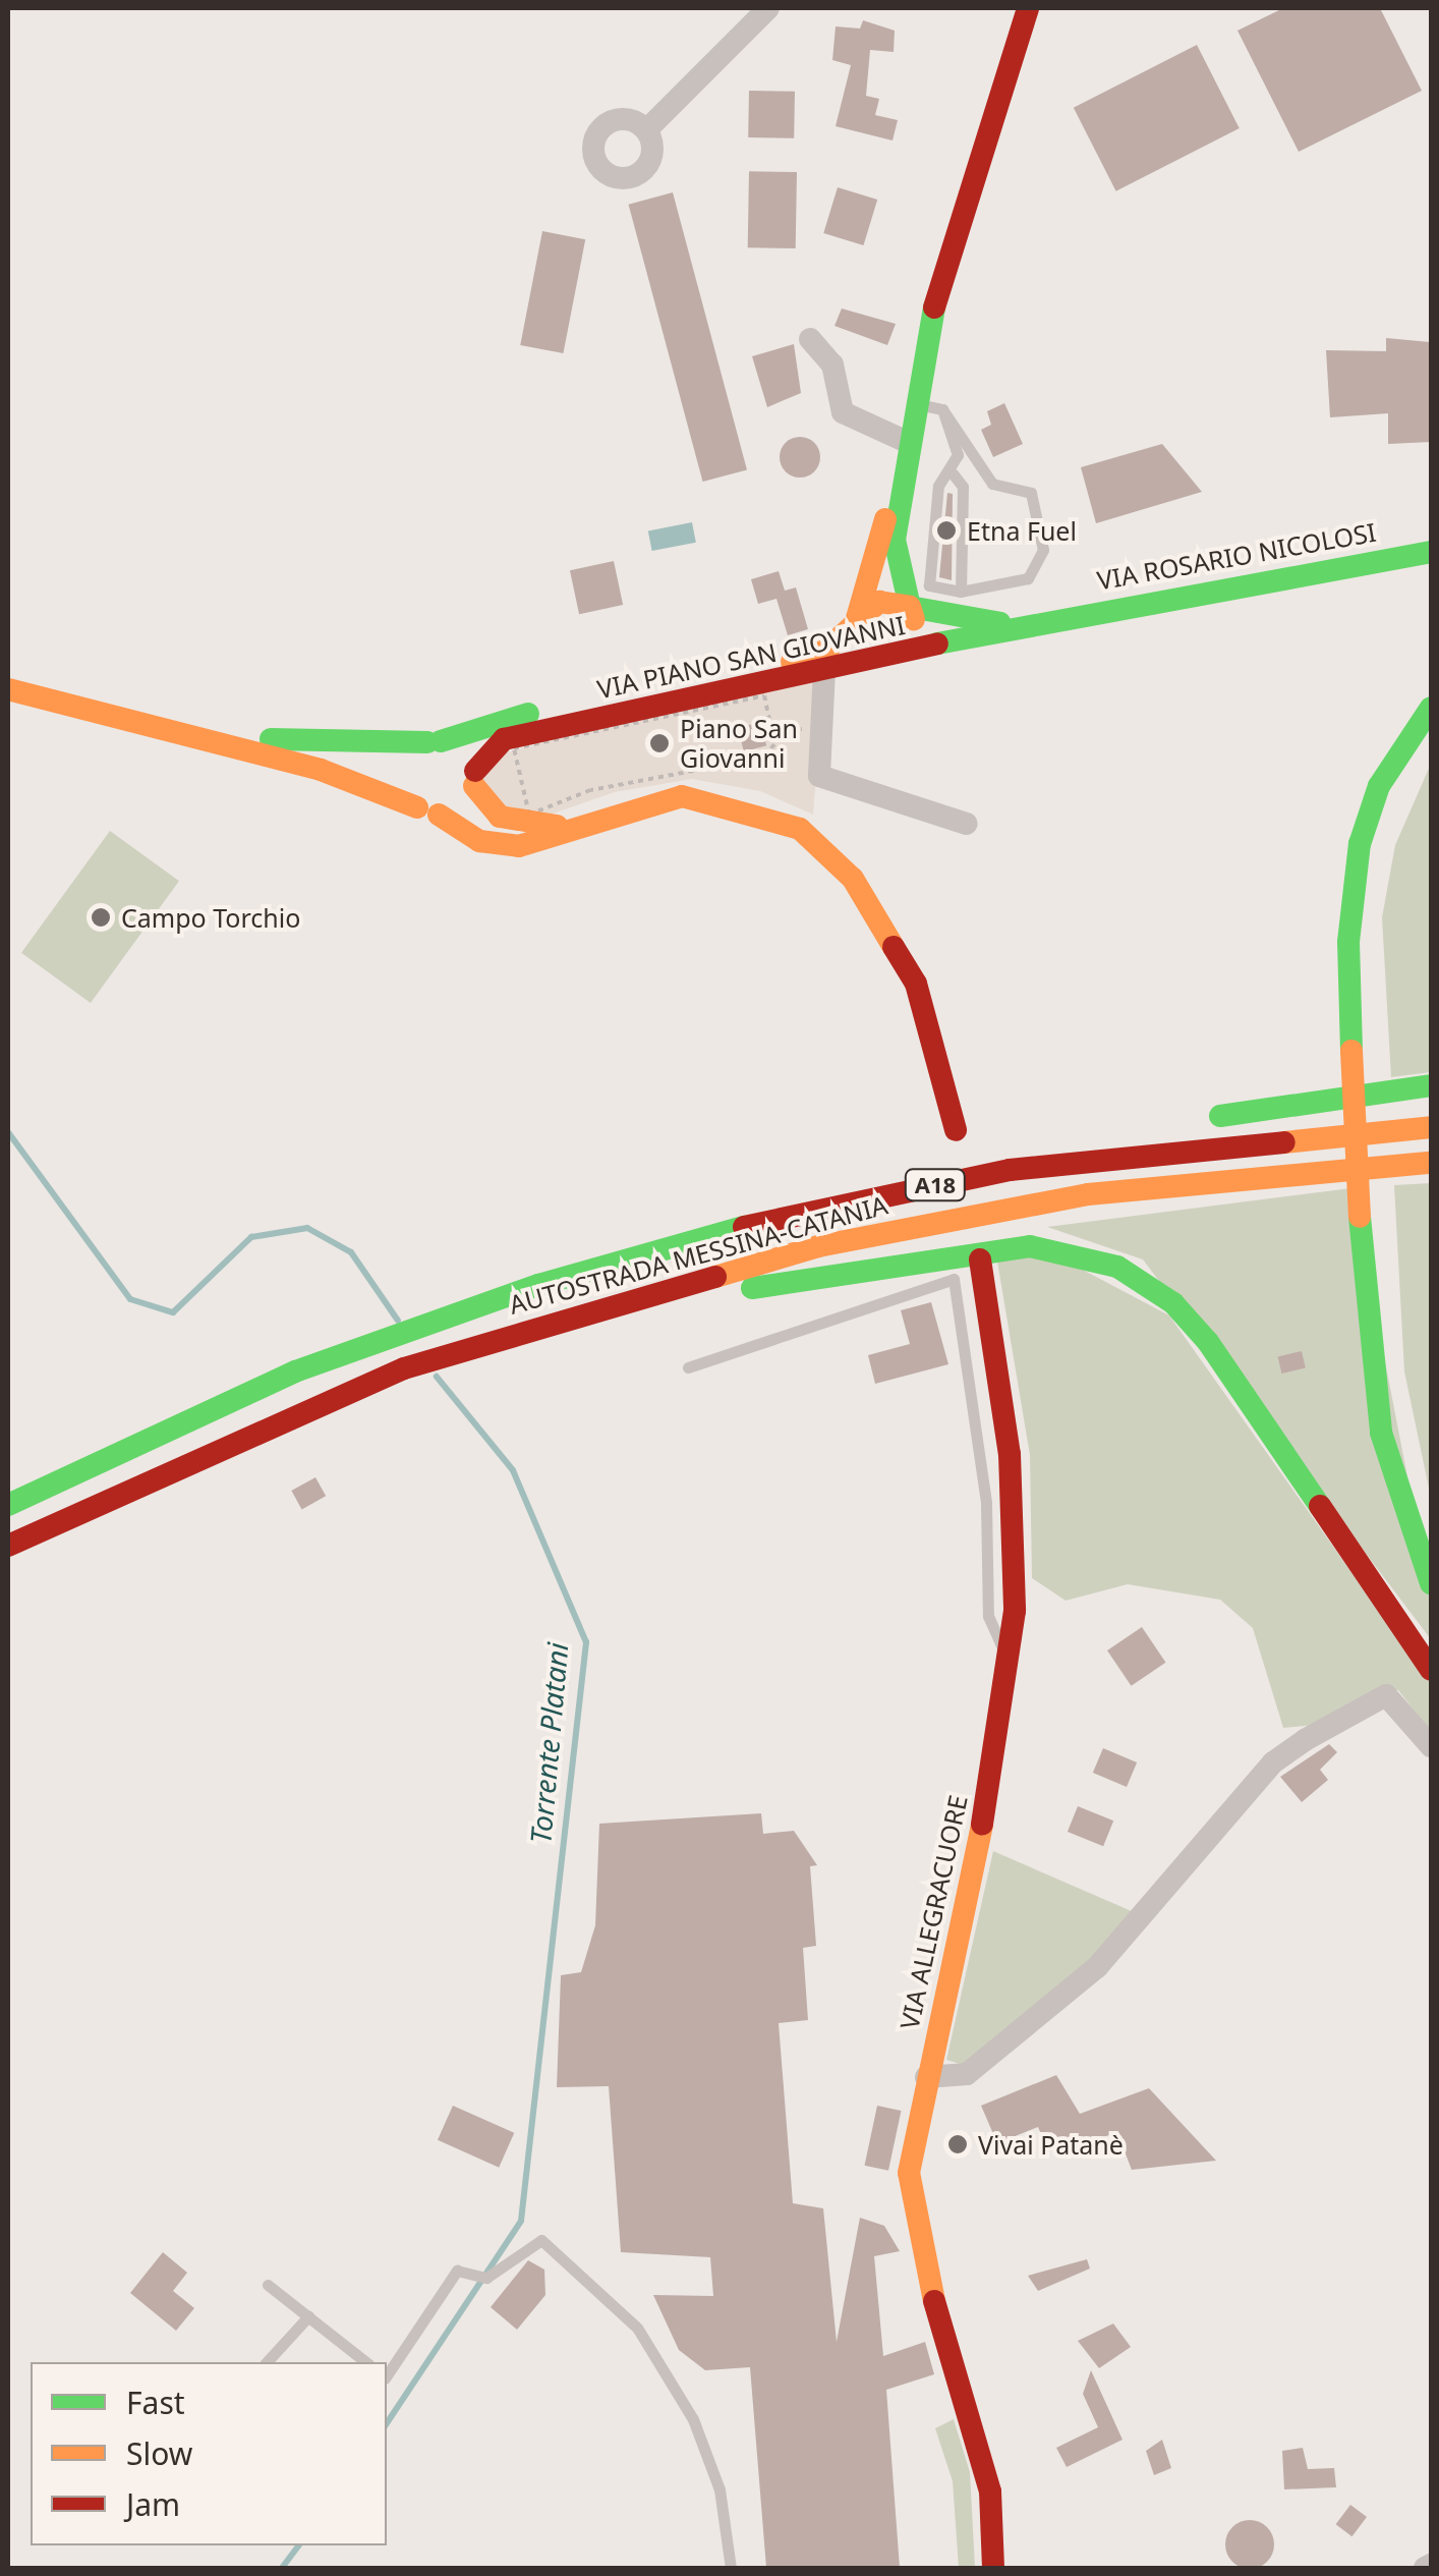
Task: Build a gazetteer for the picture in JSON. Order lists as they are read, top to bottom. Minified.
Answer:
{"streets":{"main road":["VIA ROSARIO NICOLOSI","VIA PIANO SAN GIOVANNI","A18","AUTOSTRADA MESSINA-CATANIA","VIA ALLEGRACUORE"]},"crossings":[["VIA ROSARIO NICOLOSI","VIA PIANO SAN GIOVANNI"]],"water":["Torrente Platani"],"places":["Etna Fuel","Piano San Giovanni","Campo Torchio","Vivai Patanè"],"legend":["Fast","Slow","Jam"]}
